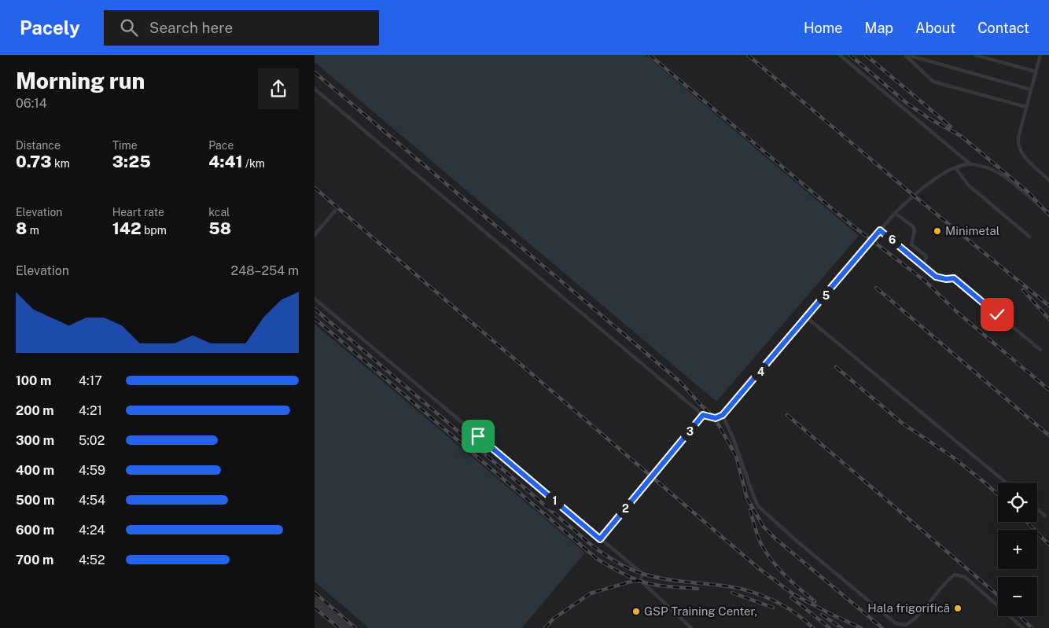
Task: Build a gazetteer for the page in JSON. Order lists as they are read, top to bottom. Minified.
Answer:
{"places":["Minimetal","Hala frigorifică","GSP Training Center,"],"page":{"header":"Pacely","search":"Search here","nav":["Home","Map","About","Contact"],"heading":["Morning run","06:14"],"stats":[["Distance","0.73 km"],["Time","3:25"],["Pace","4:41 /km"],["Elevation","8 m"],["Heart rate","142 bpm"],["kcal","58"]],"pins":["6","5","4","3","1","2"],"chart":["Elevation","248–254 m"],"list":[{"name":"100 m","note":"4:17"},{"name":"200 m","note":"4:21"},{"name":"300 m","note":"5:02"},{"name":"400 m","note":"4:59"},{"name":"500 m","note":"4:54"},{"name":"600 m","note":"4:24"},{"name":"700 m","note":"4:52"}],"map_buttons":["+","−"]}}
